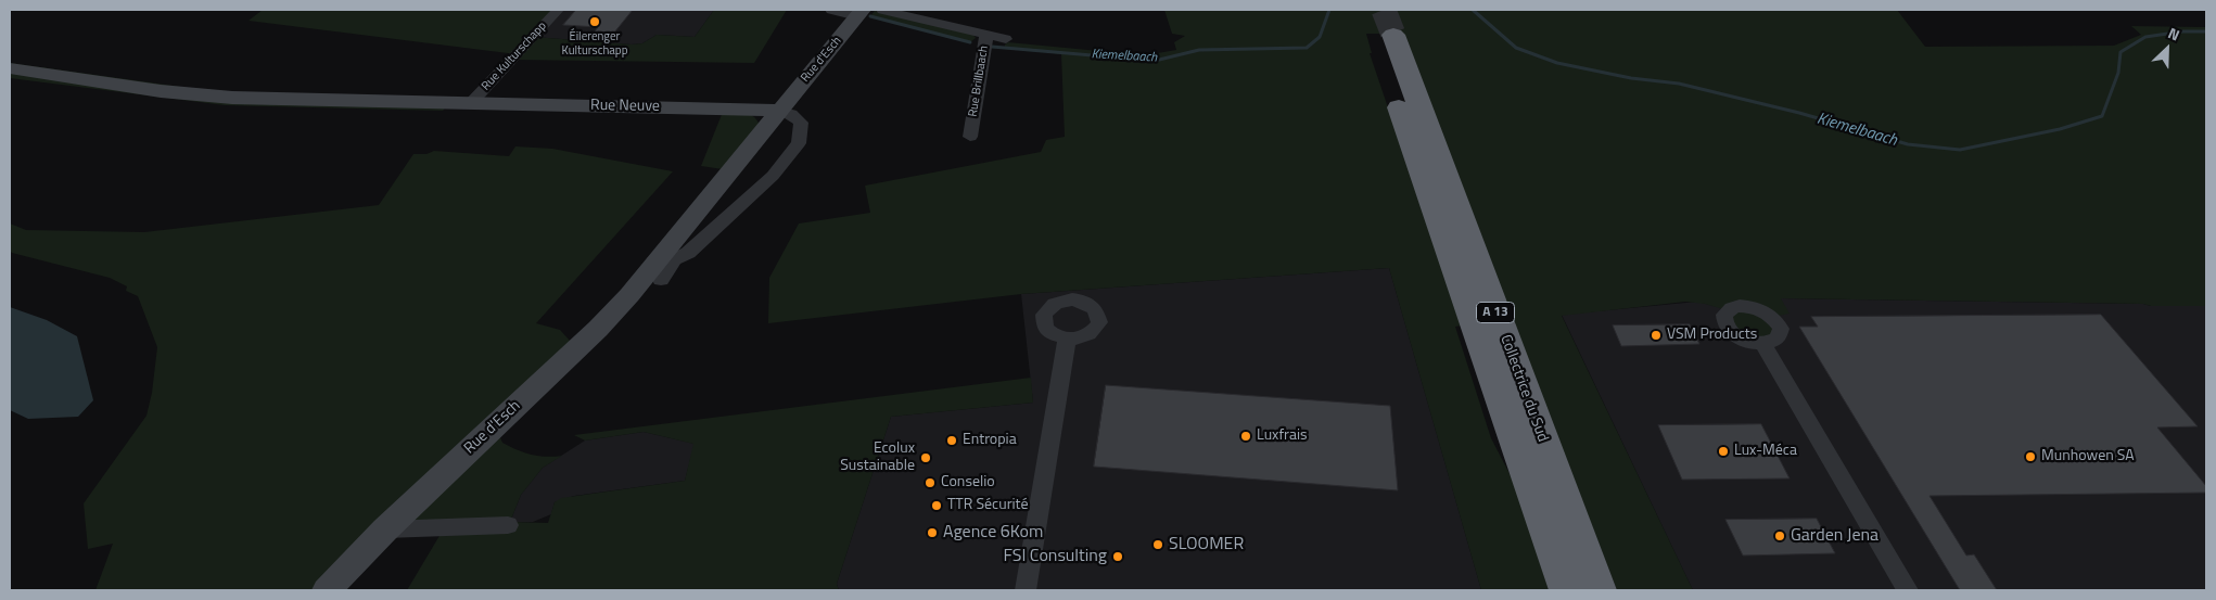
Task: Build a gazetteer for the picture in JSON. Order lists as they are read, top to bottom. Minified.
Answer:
{"streets":{"highway":["A 13","Collectrice du Sud"],"street":["Rue Kulturschapp","Rue d'Esch","Rue Brillbaach","Rue Neuve"]},"crossings":[["Rue Kulturschapp","Rue Neuve"],["Rue d'Esch","Rue Neuve"]],"water":["Kiemelbaach"],"places":["Éilerenger Kulturschapp","VSM Products","Luxfrais","Entropia","Lux-Méca","Munhowen SA","Ecolux Sustainable","Conselio","TTR Sécurité","Agence 6Kom","Garden Jena","SLOOMER","FSI Consulting"],"north":"top right"}
